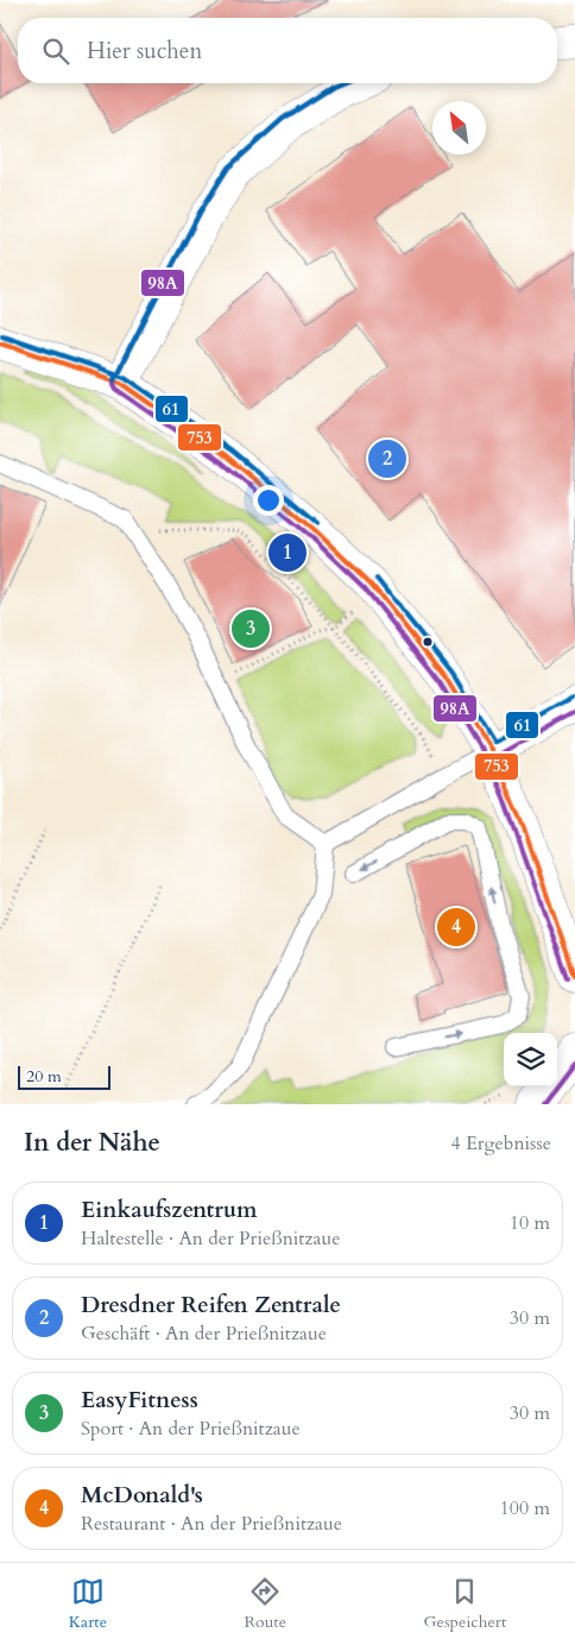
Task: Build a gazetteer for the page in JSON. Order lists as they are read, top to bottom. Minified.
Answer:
{"lines":["transit line 98A","transit line 61","transit line 753"],"scale_bar":"20 m","north":"top left","page":{"search":"Hier suchen","pins":["2","1","3","4"],"scale":"20 m","heading":["In der Nähe","4 Ergebnisse"],"list":[{"mark":"1","name":"Einkaufszentrum","note":"Haltestelle · An der Prießnitzaue","value":"10 m"},{"mark":"2","name":"Dresdner Reifen Zentrale","note":"Geschäft · An der Prießnitzaue","value":"30 m"},{"mark":"3","name":"EasyFitness","note":"Sport · An der Prießnitzaue","value":"30 m"},{"mark":"4","name":"McDonald's","note":"Restaurant · An der Prießnitzaue","value":"100 m"}],"nav":["Karte","Route","Gespeichert"]}}
